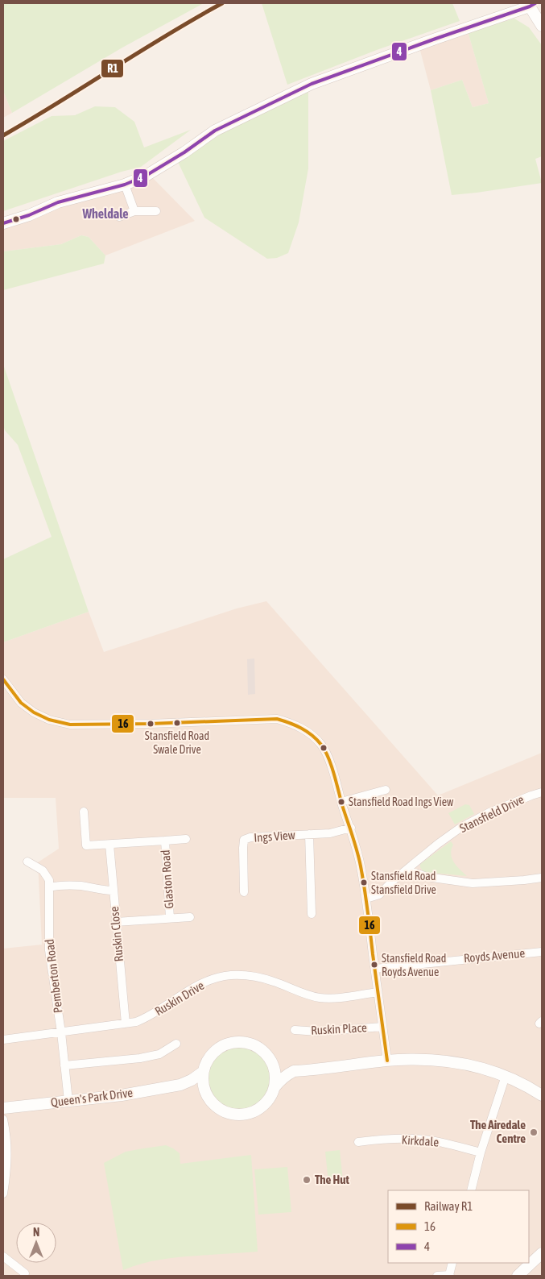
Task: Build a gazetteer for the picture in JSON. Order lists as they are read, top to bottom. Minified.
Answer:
{"streets":{"street":["Stansfield Drive","Ings View","Glaston Road","Ruskin Close","Royds Avenue","Pemberton Road","Ruskin Drive","Ruskin Place","Queen's Park Drive","Kirkdale"]},"crossings":[["Glaston Road","Ruskin Close"],["Ruskin Close","Ruskin Drive"],["Pemberton Road","Ruskin Drive"],["Pemberton Road","Queen's Park Drive"]],"districts":["Wheldale"],"places":["Stansfield Road Swale Drive","Stansfield Road Ings View","Stansfield Road Stansfield Drive","Stansfield Road Royds Avenue","The Airedale Centre","The Hut"],"lines":["rail line R1","transit line 4","transit line 16"],"legend":["Railway R1","16","4"],"north":"top"}
